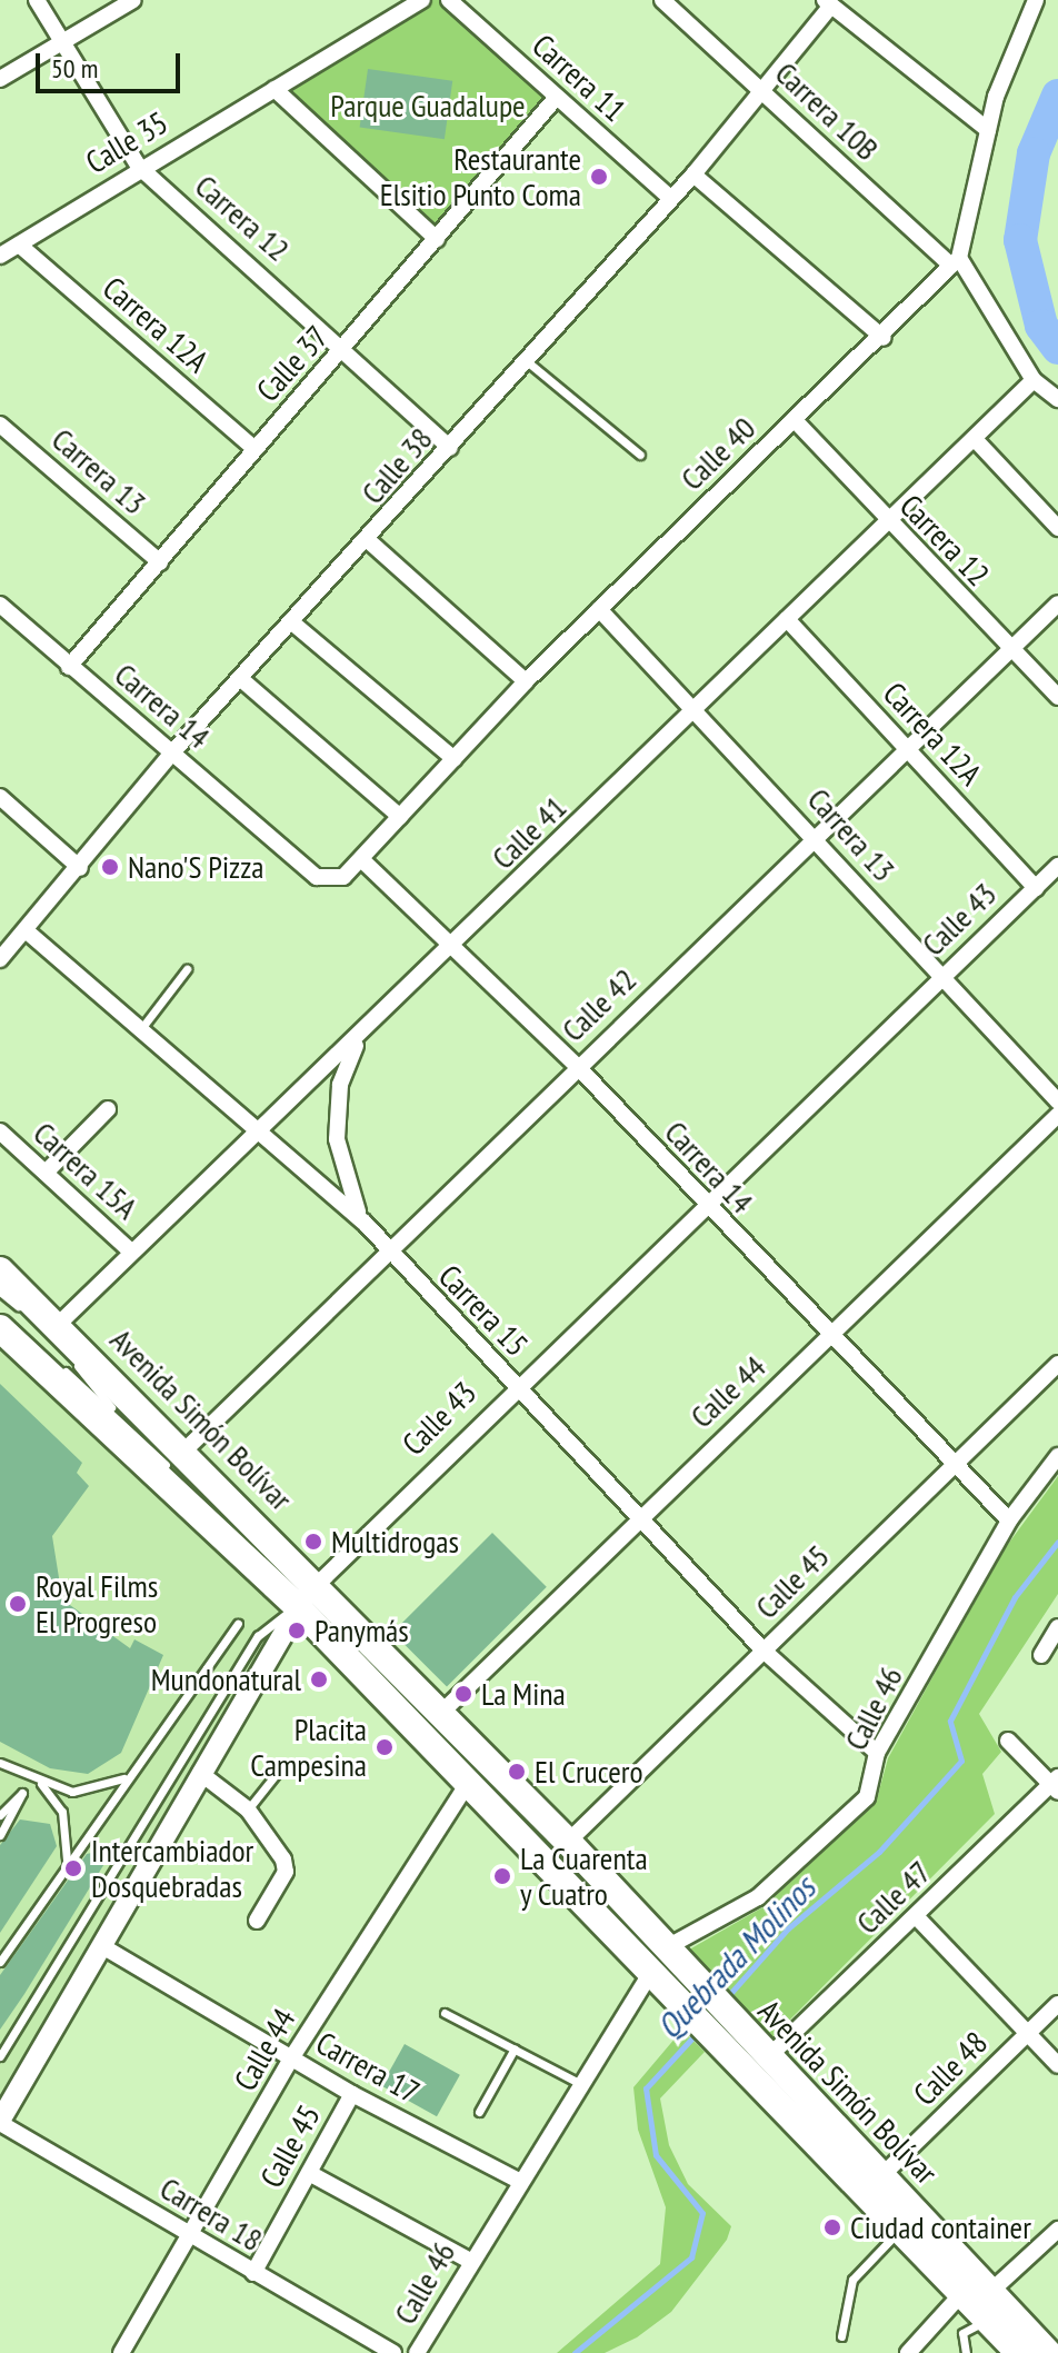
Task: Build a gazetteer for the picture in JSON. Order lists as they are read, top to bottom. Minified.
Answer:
{"streets":{"main road":["Avenida Simón Bolívar"],"street":["Carrera 11","Carrera 10B","Calle 35","Carrera 12","Carrera 12A","Calle 37","Calle 40","Calle 38","Carrera 13","Carrera 14","Calle 41","Calle 43","Calle 42","Carrera 15A","Carrera 15","Calle 44","Calle 45","Calle 46","Calle 47","Carrera 17","Calle 48","Carrera 18"]},"crossings":[["Carrera 11","Calle 37"],["Carrera 11","Calle 38"],["Carrera 10B","Calle 40"],["Carrera 10B","Calle 38"],["Carrera 10B","Calle 41"],["Calle 35","Carrera 12"],["Calle 35","Carrera 12A"],["Carrera 12","Calle 37"],["Carrera 12","Calle 40"],["Carrera 12","Calle 38"],["Carrera 12","Calle 41"],["Carrera 12","Calle 42"],["Carrera 12A","Calle 37"],["Carrera 12A","Calle 41"],["Carrera 12A","Calle 43"],["Carrera 12A","Calle 42"],["Calle 37","Carrera 13"],["Calle 37","Carrera 14"],["Calle 40","Carrera 13"],["Calle 40","Carrera 14"],["Calle 38","Carrera 14"],["Calle 38","Carrera 15"],["Carrera 13","Calle 41"],["Carrera 13","Calle 43"],["Carrera 13","Calle 42"],["Carrera 14","Calle 41"],["Carrera 14","Calle 43"],["Carrera 14","Calle 42"],["Carrera 14","Calle 44"],["Carrera 14","Calle 45"],["Carrera 14","Calle 46"],["Calle 41","Carrera 15A"],["Calle 41","Carrera 15"],["Calle 41","Avenida Simón Bolívar"],["Calle 43","Carrera 15"],["Calle 43","Avenida Simón Bolívar"],["Calle 43","Carrera 17"],["Calle 43","Carrera 18"],["Calle 42","Carrera 15"],["Calle 42","Avenida Simón Bolívar"],["Carrera 15","Calle 44"],["Carrera 15","Calle 45"],["Carrera 15","Calle 46"],["Calle 44","Avenida Simón Bolívar"],["Calle 44","Carrera 17"],["Calle 44","Carrera 18"],["Avenida Simón Bolívar","Calle 45"],["Avenida Simón Bolívar","Calle 46"],["Avenida Simón Bolívar","Calle 47"],["Avenida Simón Bolívar","Calle 48"],["Calle 45","Carrera 17"],["Calle 45","Carrera 18"],["Calle 46","Carrera 17"]],"water":["Quebrada Molinos"],"parks":["Parque Guadalupe"],"places":["Restaurante Elsitio Punto Coma","Nano'S Pizza","Multidrogas","Royal Films El Progreso","Panymás","Mundonatural","La Mina","Placita Campesina","El Crucero","Intercambiador Dosquebradas","La Cuarenta y Cuatro","Ciudad container"],"scale_bar":"50 m"}
